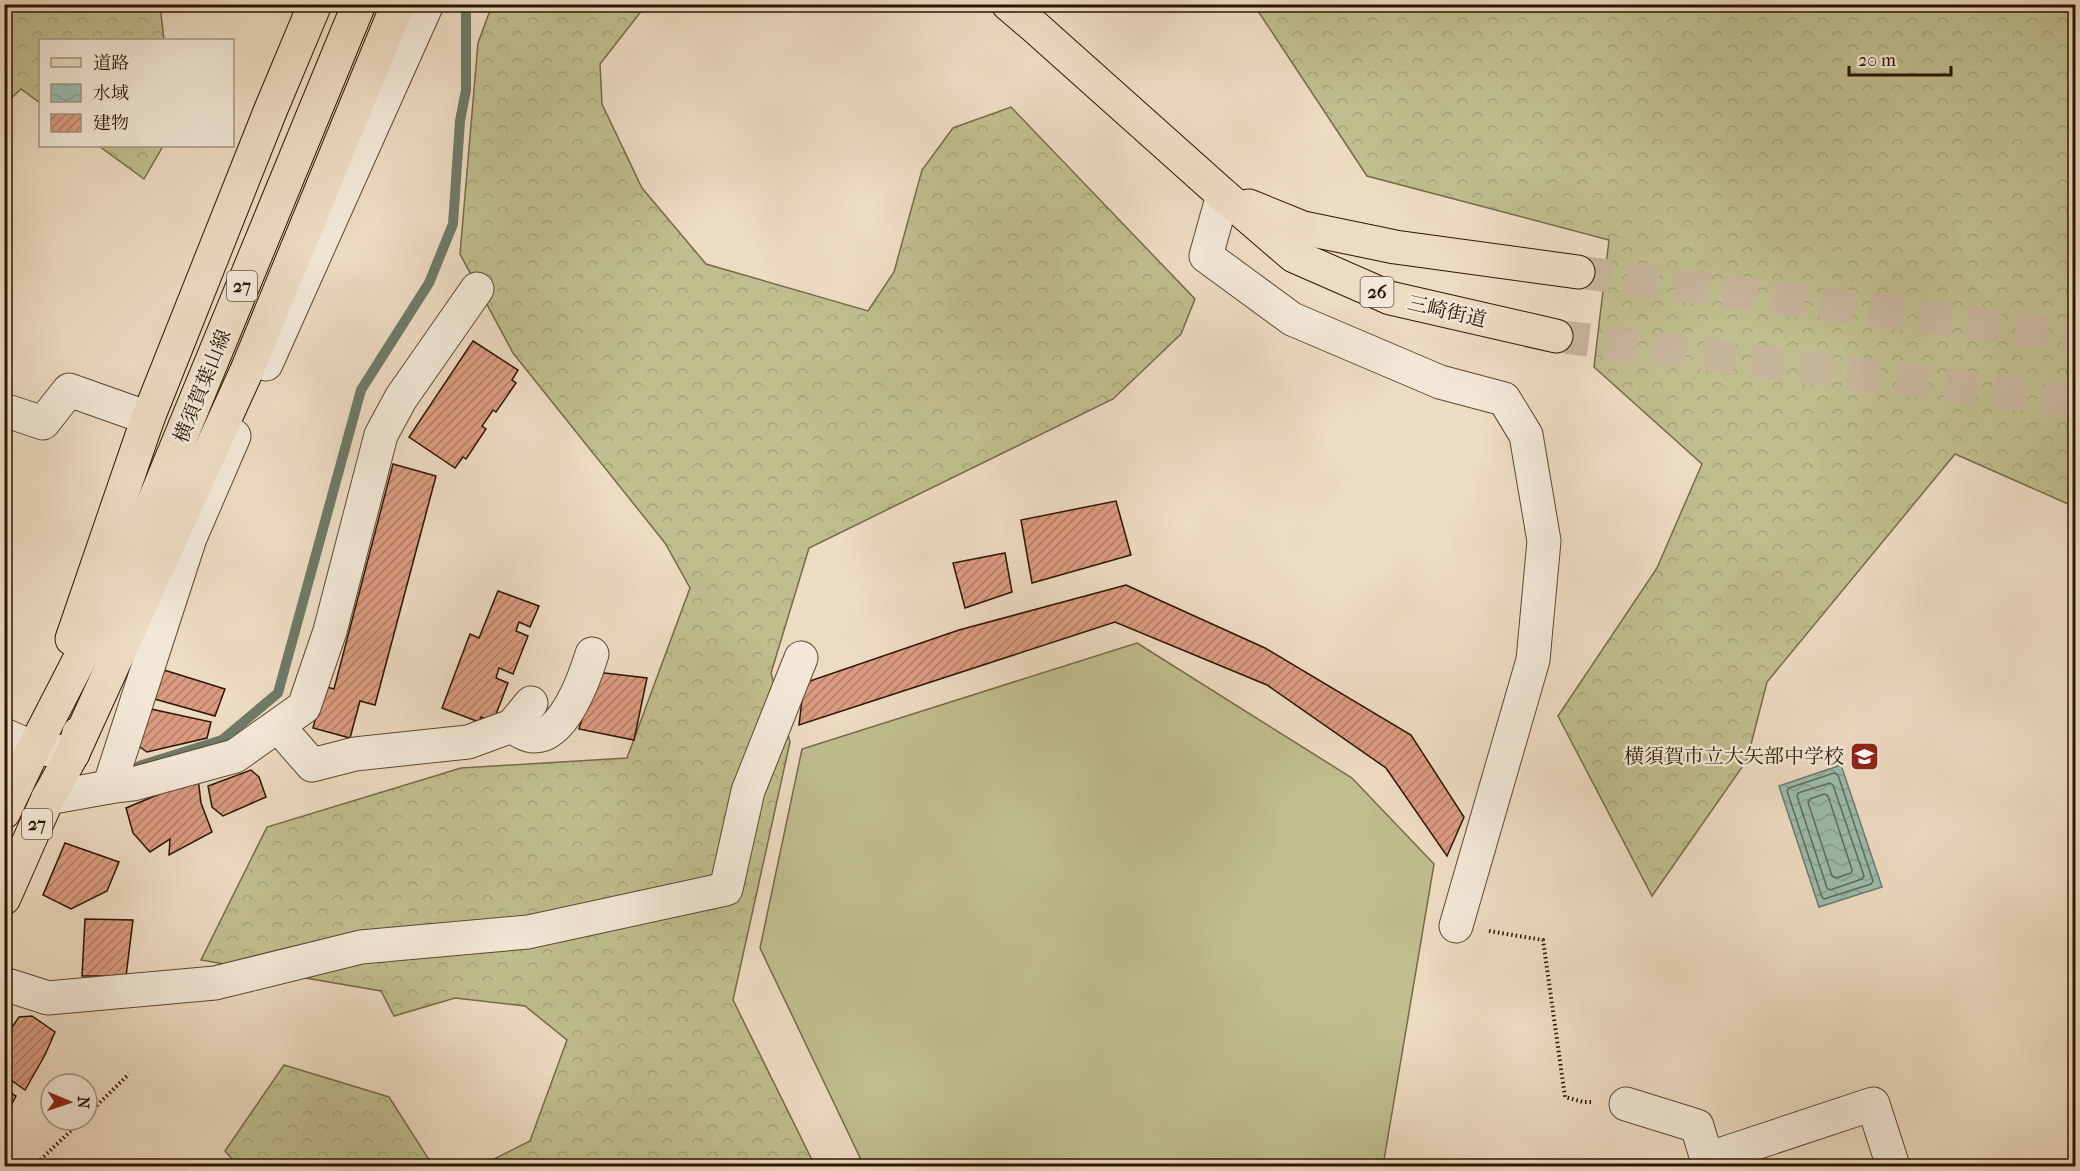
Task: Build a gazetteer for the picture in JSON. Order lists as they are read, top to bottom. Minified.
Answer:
{"streets":{"main road":["27","26","三崎街道","横須賀葉山線"]},"places":{"school or university":["横須賀市立大矢部中学校"]},"legend":["道路","水域","建物"],"scale_bar":"20 m","north":"right"}
